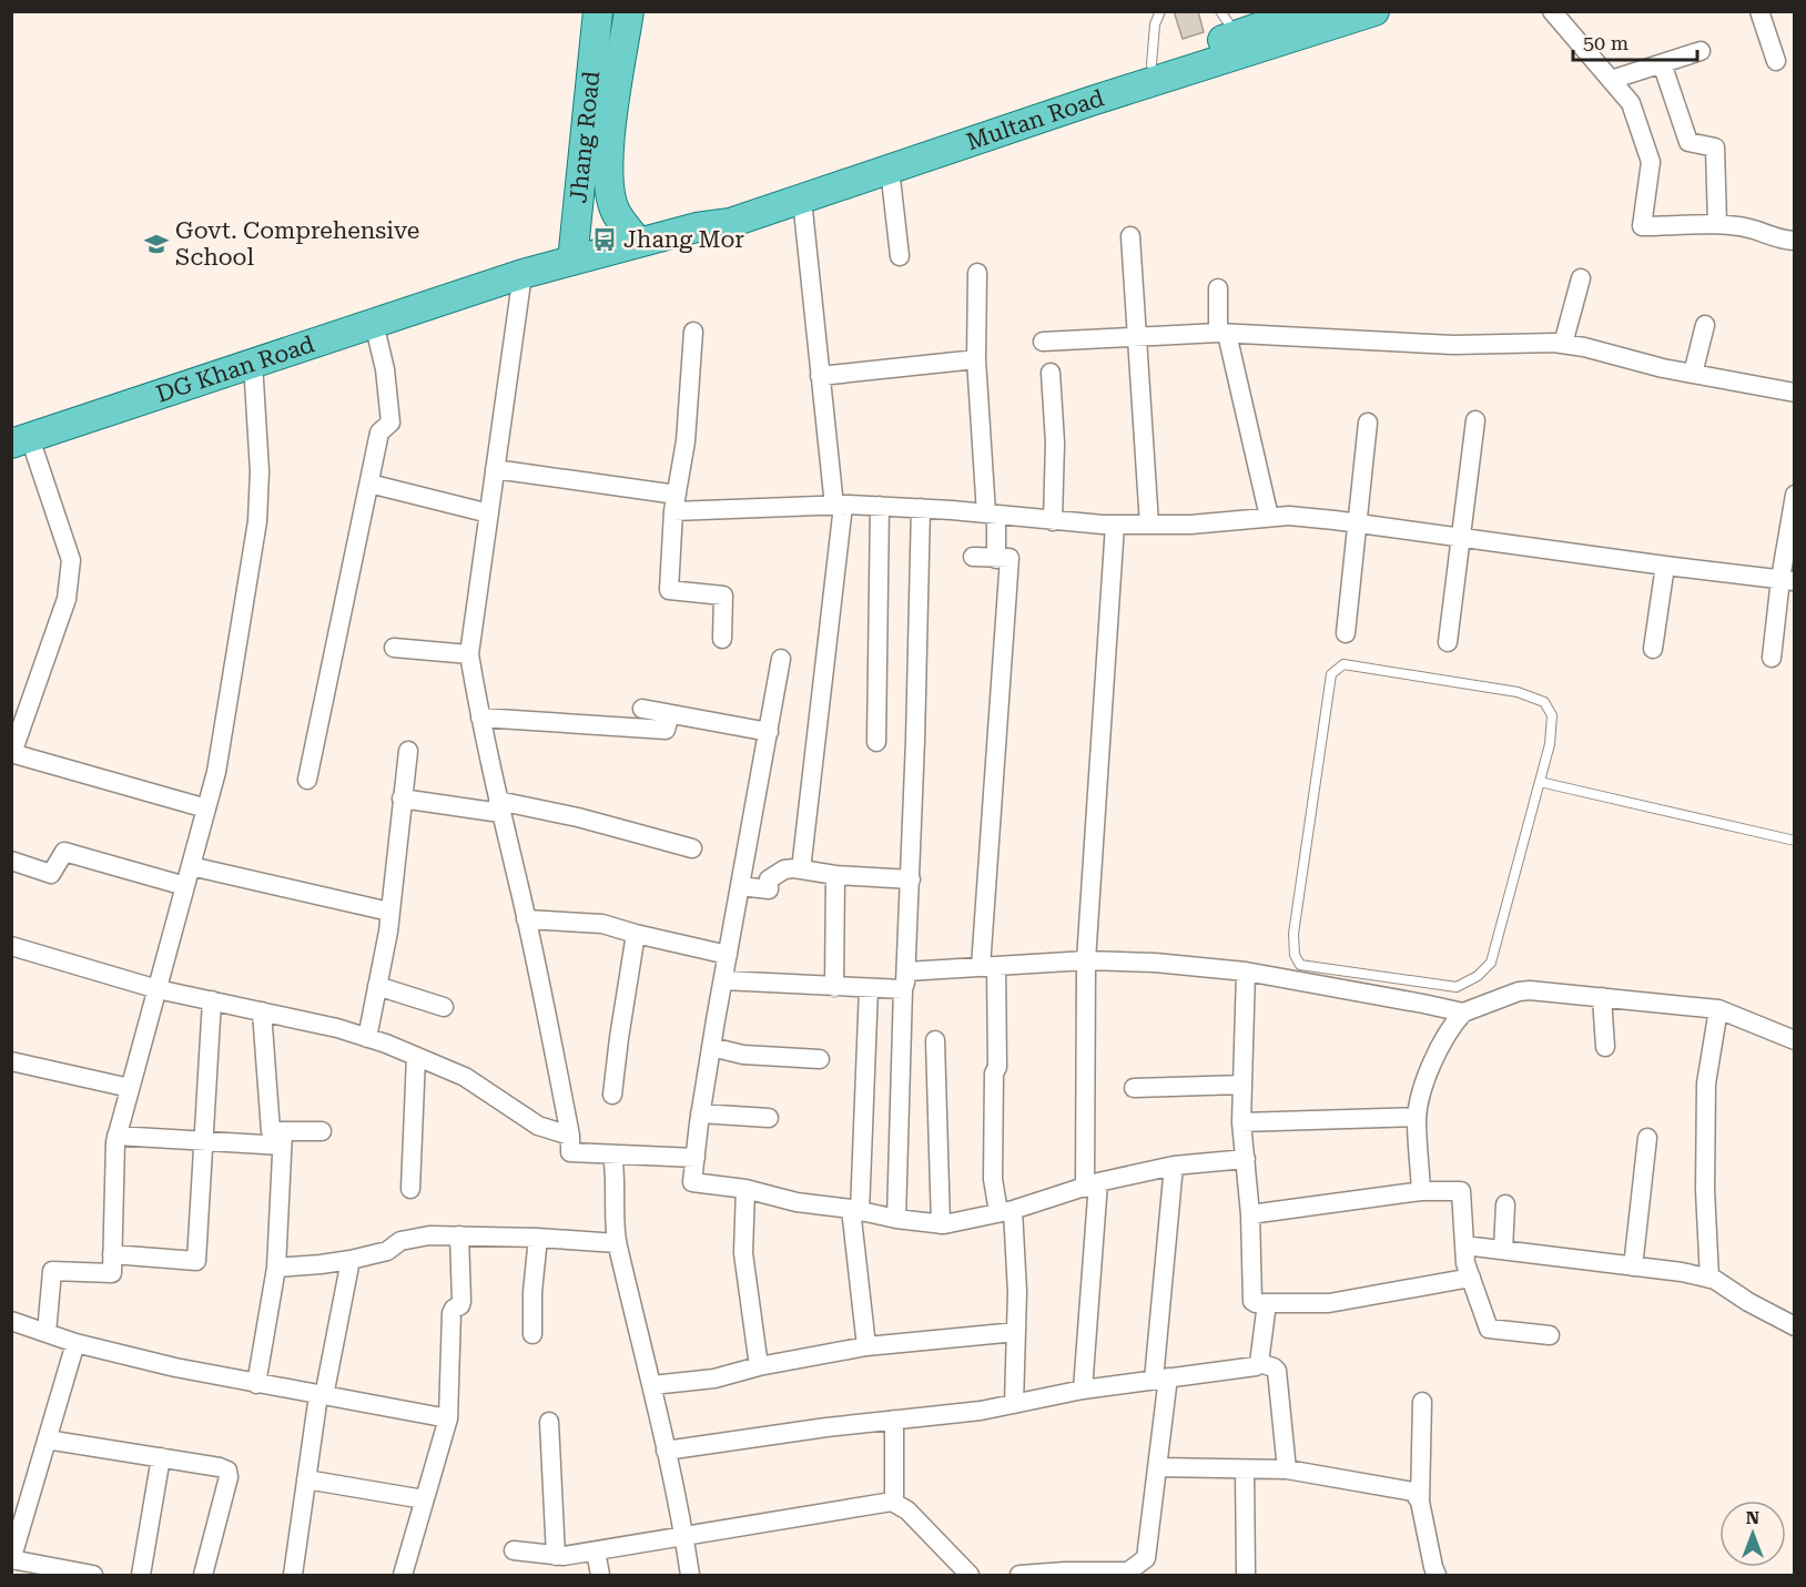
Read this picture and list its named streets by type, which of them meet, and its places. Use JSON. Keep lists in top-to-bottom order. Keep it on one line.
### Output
{"streets":{"main road":["Multan Road","Jhang Road","DG Khan Road"]},"crossings":[["Multan Road","Jhang Road"],["Multan Road","DG Khan Road"]],"places":{"bus stop":["Jhang Mor"],"school or university":["Govt. Comprehensive School"]},"scale_bar":"50 m","north":"top"}
